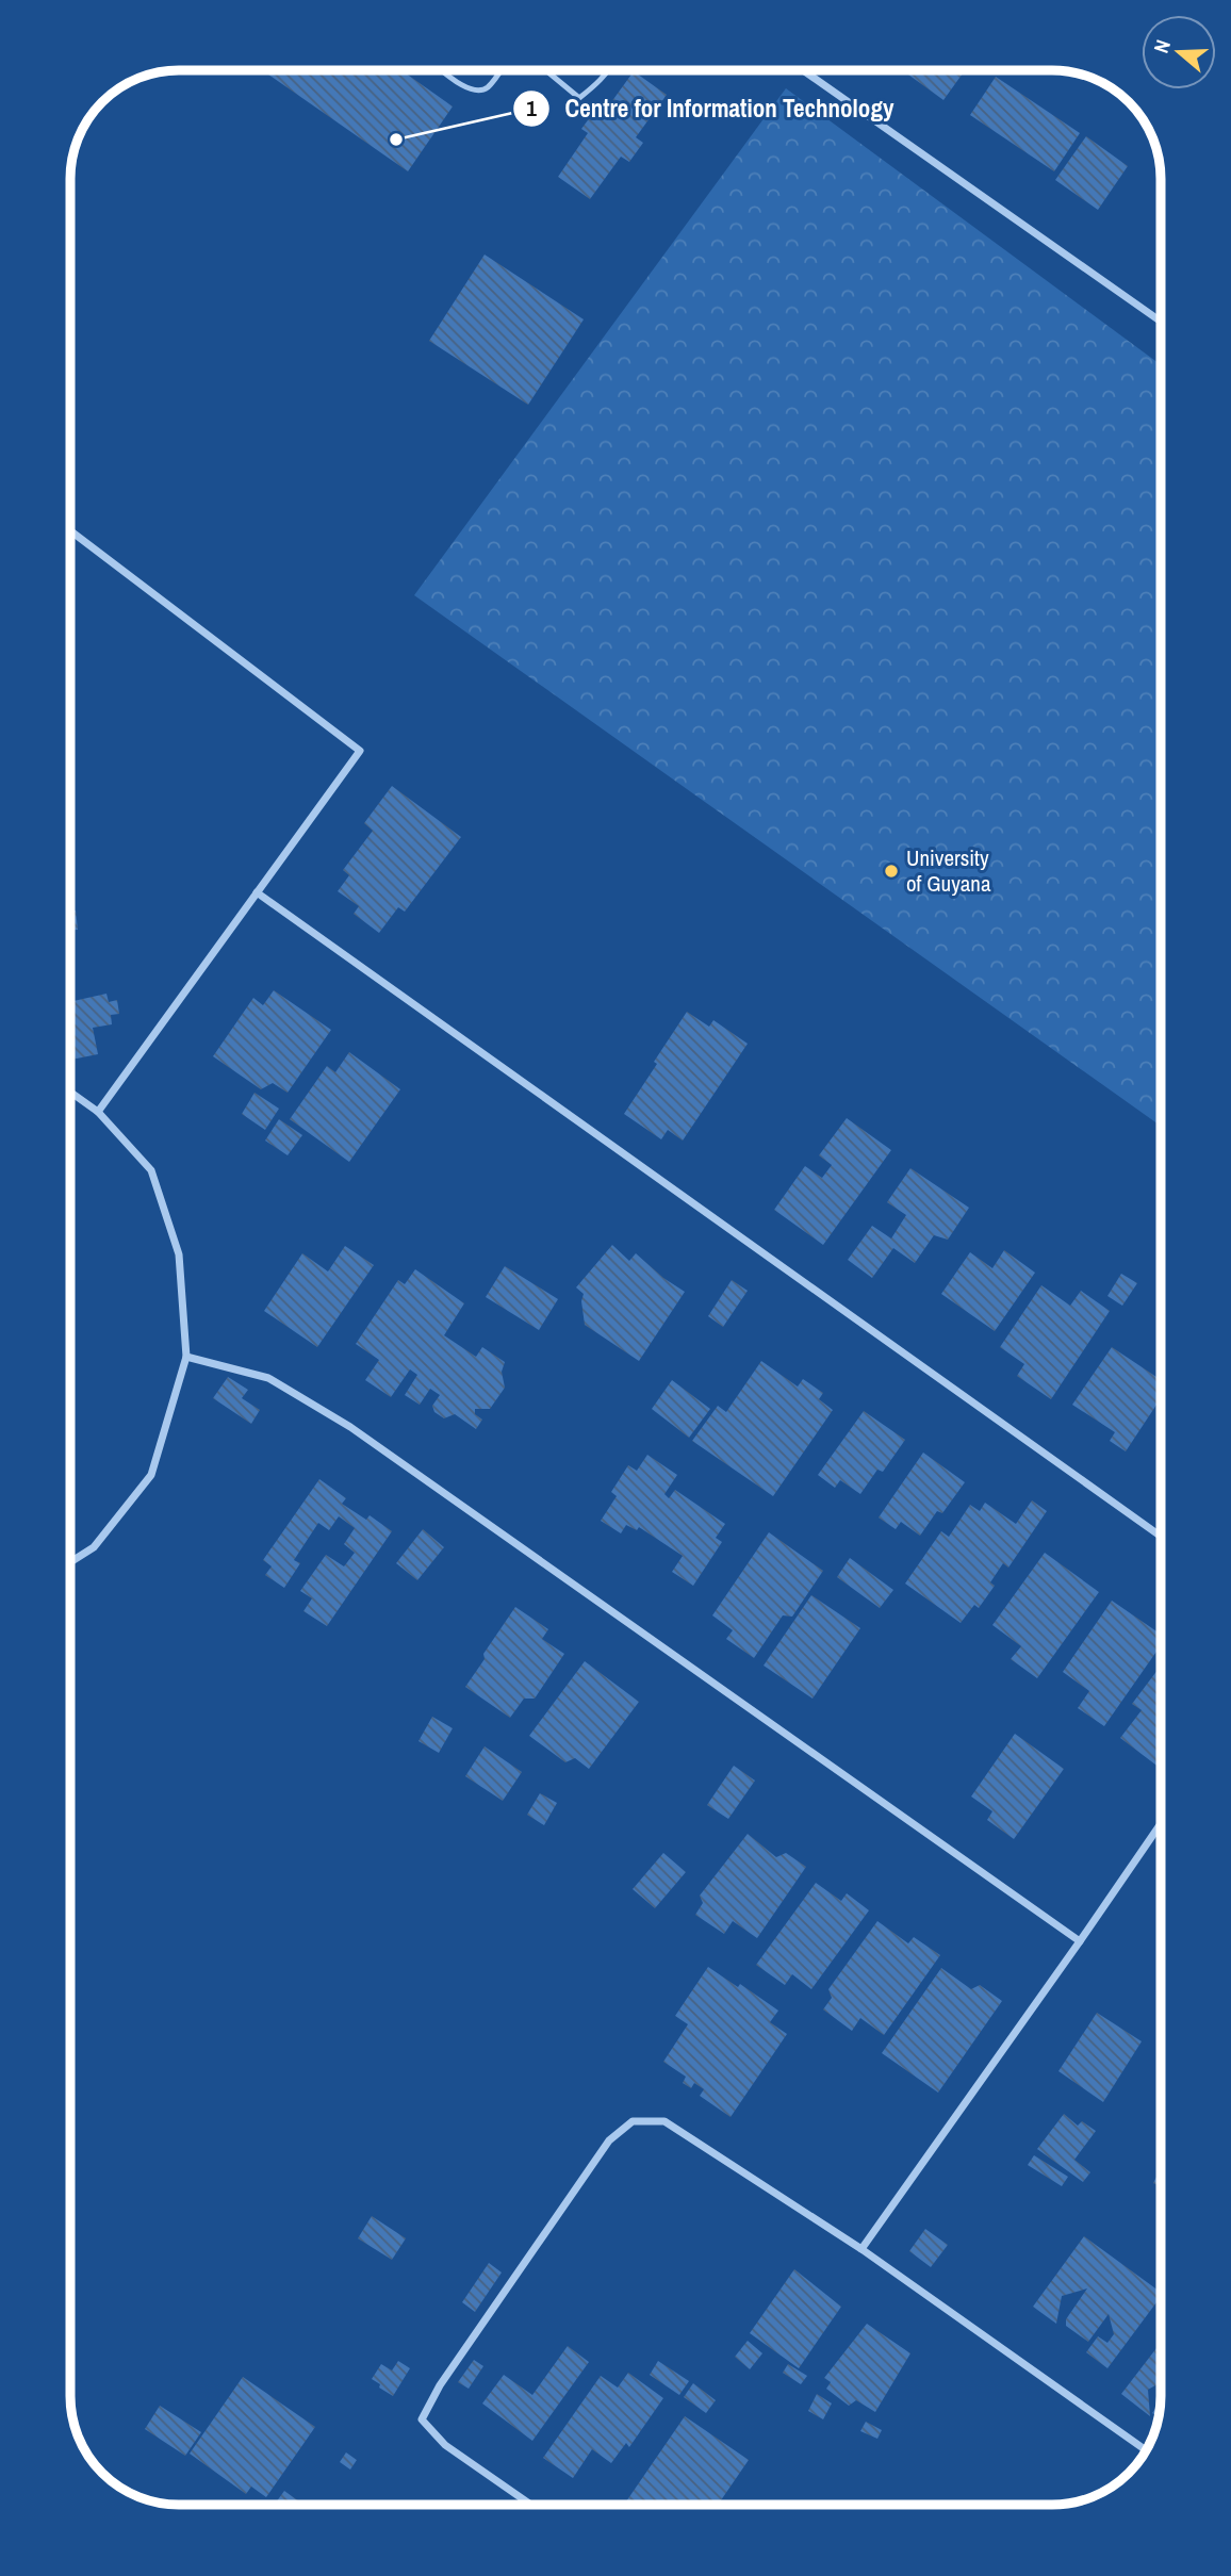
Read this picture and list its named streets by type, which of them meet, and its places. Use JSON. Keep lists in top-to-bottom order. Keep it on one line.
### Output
{"places":["Centre for Information Technology","University of Guyana"],"north":"left"}
